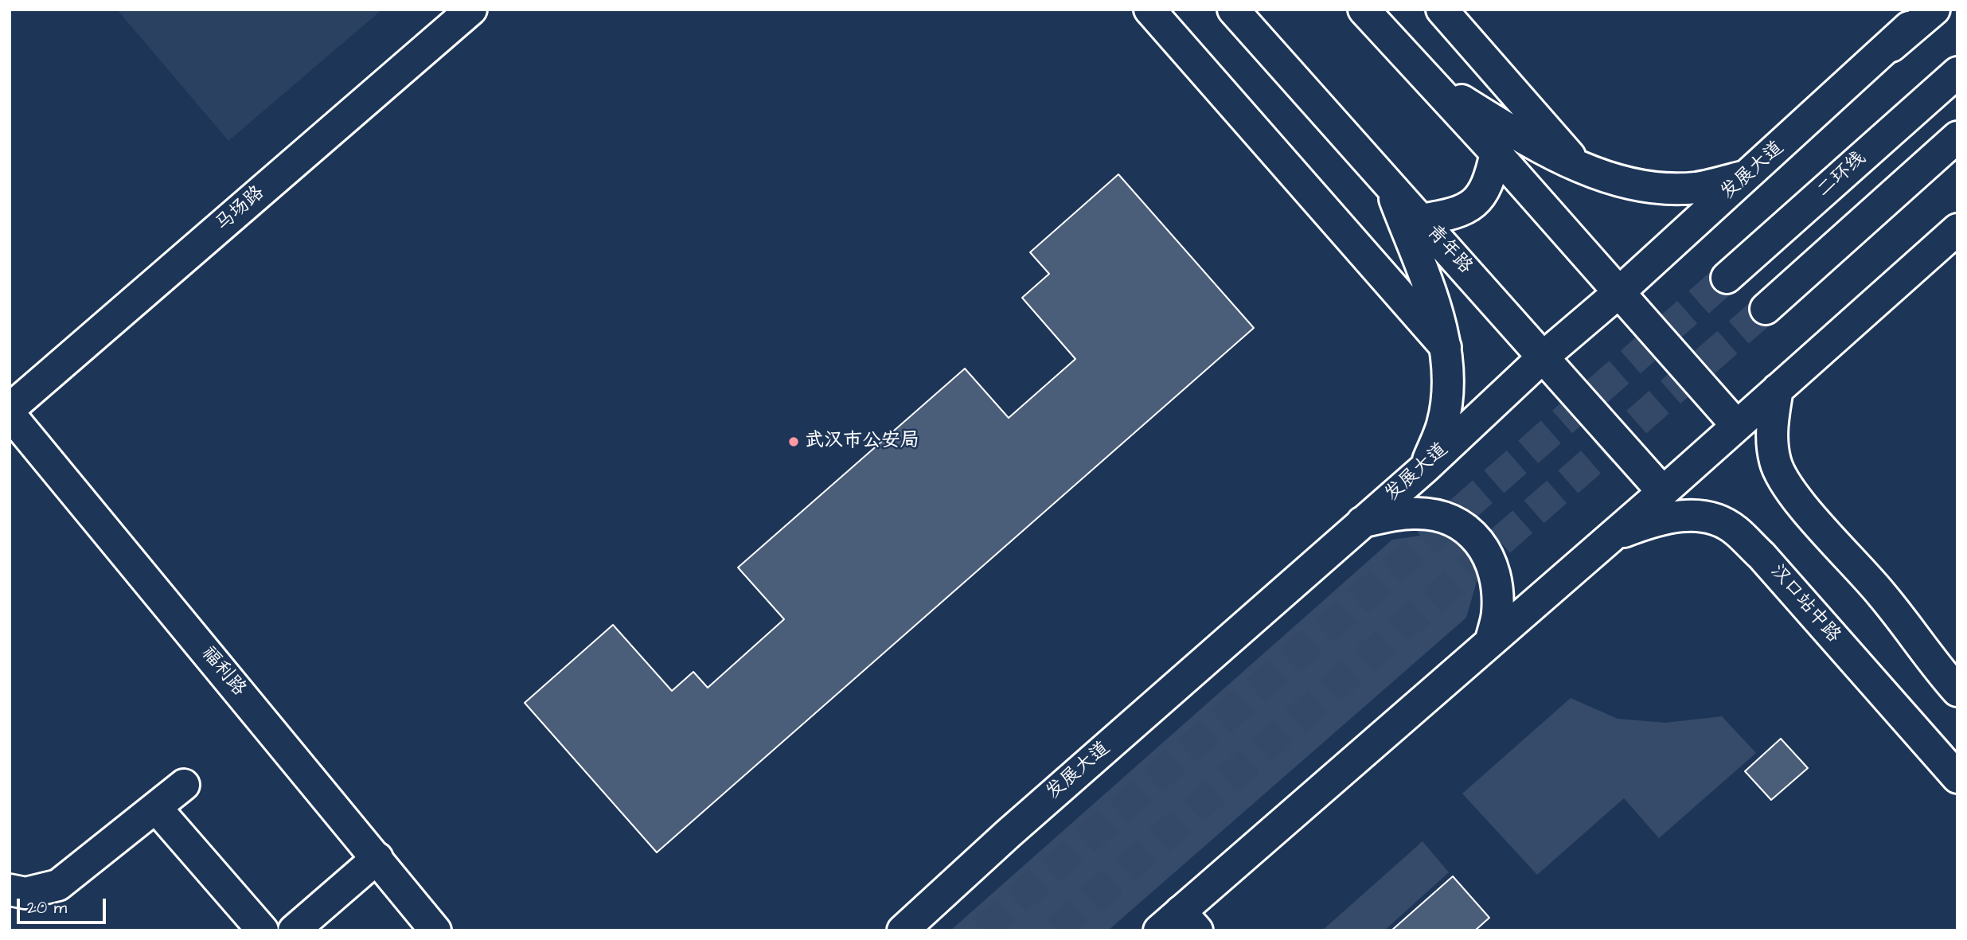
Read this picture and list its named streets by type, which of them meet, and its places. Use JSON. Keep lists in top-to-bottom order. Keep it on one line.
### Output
{"streets":{"main road":["发展大道","二环线","马场路","青年路","汉口站中路","福利路"]},"crossings":[["发展大道","青年路"]],"places":["武汉市公安局"],"scale_bar":"20 m"}
